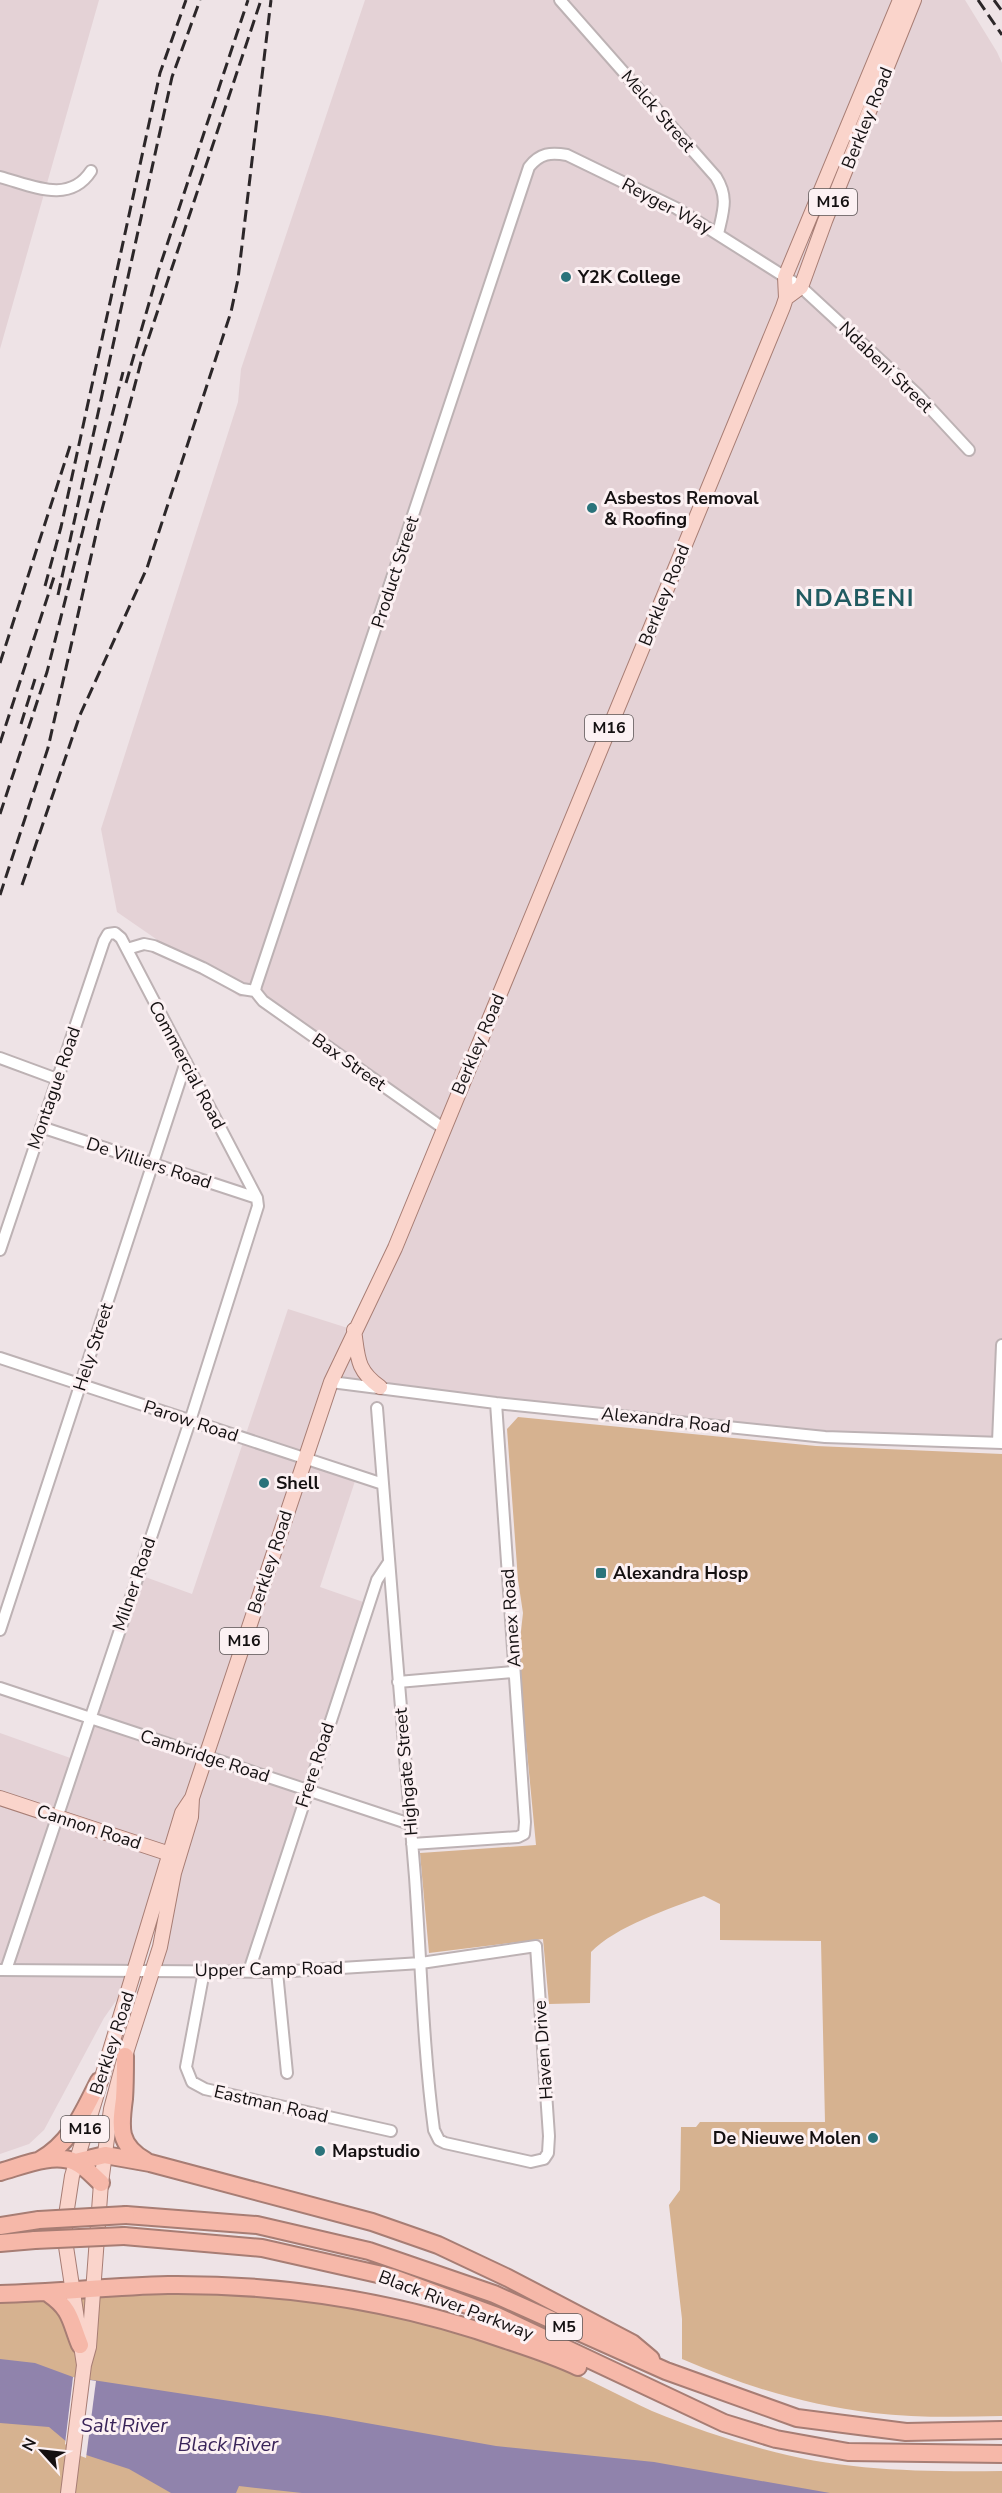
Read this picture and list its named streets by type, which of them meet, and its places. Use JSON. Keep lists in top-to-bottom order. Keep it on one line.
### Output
{"streets":{"highway":["Black River Parkway","M5"],"main road":["Berkley Road","M16","Cannon Road"],"street":["Melck Street","Reyger Way","Ndabeni Street","Product Street","Bax Street","Commercial Road","Montague Road","De Villiers Road","Hely Street","Alexandra Road","Parow Road","Milner Road","Annex Road","Cambridge Road","Frere Road","Highgate Street","Upper Camp Road","Haven Drive","Eastman Road"]},"crossings":[["Melck Street","Reyger Way"],["Berkley Road","Reyger Way"],["Berkley Road","Ndabeni Street"],["Berkley Road","Bax Street"],["Berkley Road","Alexandra Road"],["Berkley Road","Parow Road"],["Berkley Road","Cambridge Road"],["Berkley Road","Cannon Road"],["Berkley Road","Upper Camp Road"],["Reyger Way","Ndabeni Street"],["Reyger Way","Product Street"],["Product Street","Bax Street"],["Commercial Road","Montague Road"],["Commercial Road","De Villiers Road"],["Commercial Road","Hely Street"],["Commercial Road","Milner Road"],["Montague Road","De Villiers Road"],["De Villiers Road","Hely Street"],["De Villiers Road","Milner Road"],["Hely Street","Parow Road"],["Alexandra Road","Annex Road"],["Parow Road","Milner Road"],["Parow Road","Highgate Street"],["Milner Road","Cambridge Road"],["Milner Road","Cannon Road"],["Milner Road","Upper Camp Road"],["Annex Road","Highgate Street"],["Cambridge Road","Frere Road"],["Cambridge Road","Highgate Street"],["Frere Road","Highgate Street"],["Frere Road","Upper Camp Road"],["Highgate Street","Upper Camp Road"],["Highgate Street","Haven Drive"],["Upper Camp Road","Haven Drive"],["Upper Camp Road","Eastman Road"]],"districts":["NDABENI"],"water":["Salt River","Black River"],"places":{"other":["Y2K College","Asbestos Removal & Roofing","Shell","De Nieuwe Molen","Mapstudio"],"transit":["Alexandra Hosp"]},"north":"top left"}
